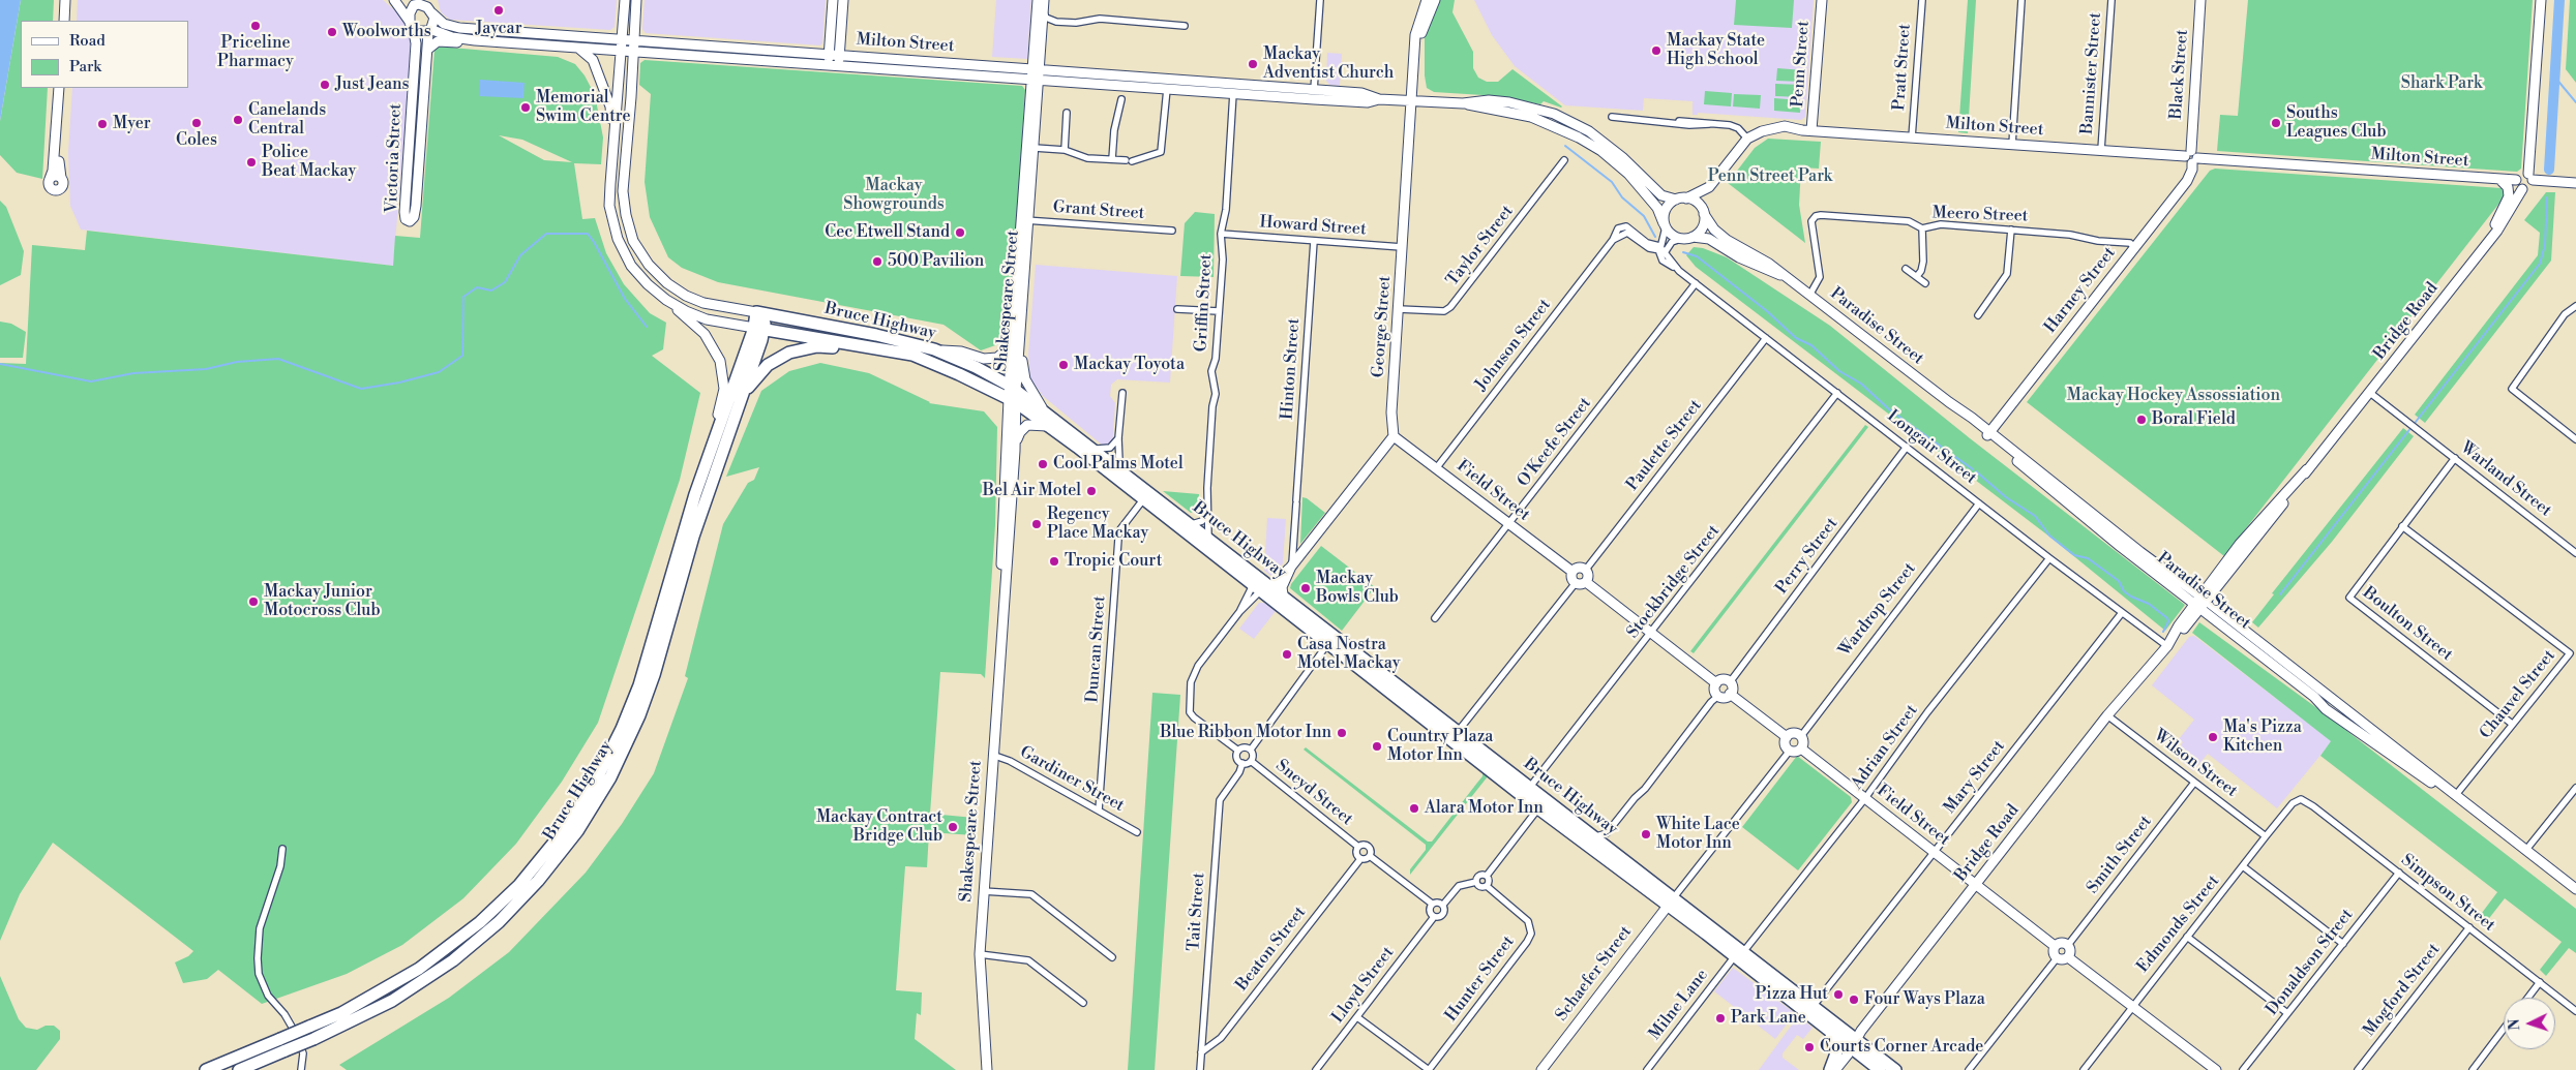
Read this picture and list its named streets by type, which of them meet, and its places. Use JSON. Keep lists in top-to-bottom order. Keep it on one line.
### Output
{"streets":{"highway":["Bruce Highway"],"street":["Milton Street","Penn Street","Pratt Street","Bannister Street","Black Street","Victoria Street","Grant Street","Meero Street","Howard Street","Taylor Street","Harney Street","Shakespeare Street","Griffin Street","Bridge Road","George Street","Paradise Street","Johnson Street","Hinton Street","O'Keefe Street","Paulette Street","Longair Street","Warland Street","Field Street","Perry Street","Stockbridge Street","Wardrop Street","Boulton Street","Duncan Street","Chauvel Street","Adrian Street","Wilson Street","Mary Street","Gardiner Street","Sneyd Street","Smith Street","Simpson Street","Tait Street","Edmonds Street","Beaton Street","Donaldson Street","Schaefer Street","Hunter Street","Lloyd Street","Mogford Street","Milne Lane"]},"crossings":[["Milton Street","Penn Street"],["Milton Street","Pratt Street"],["Milton Street","Bannister Street"],["Milton Street","Black Street"],["Milton Street","Victoria Street"],["Milton Street","Harney Street"],["Milton Street","Shakespeare Street"],["Milton Street","Griffin Street"],["Milton Street","Bridge Road"],["Milton Street","George Street"],["Milton Street","Paradise Street"],["Black Street","Harney Street"],["Grant Street","Shakespeare Street"],["Meero Street","Harney Street"],["Meero Street","Paradise Street"],["Howard Street","Griffin Street"],["Howard Street","George Street"],["Howard Street","Hinton Street"],["Taylor Street","George Street"],["Harney Street","Paradise Street"],["Shakespeare Street","Bruce Highway"],["Shakespeare Street","Gardiner Street"],["Griffin Street","Bruce Highway"],["Bruce Highway","Bridge Road"],["Bruce Highway","Stockbridge Street"],["Bruce Highway","Duncan Street"],["Bruce Highway","Adrian Street"],["Bruce Highway","Mary Street"],["Bruce Highway","Schaefer Street"],["Bruce Highway","Milne Lane"],["Bridge Road","Paradise Street"],["Bridge Road","Longair Street"],["Bridge Road","Warland Street"],["Bridge Road","Field Street"],["Bridge Road","Wilson Street"],["George Street","Field Street"],["Paradise Street","Chauvel Street"],["Johnson Street","Longair Street"],["Johnson Street","Field Street"],["O'Keefe Street","Longair Street"],["O'Keefe Street","Field Street"],["Paulette Street","Longair Street"],["Paulette Street","Field Street"],["Longair Street","Perry Street"],["Longair Street","Stockbridge Street"],["Longair Street","Wardrop Street"],["Longair Street","Adrian Street"],["Longair Street","Mary Street"],["Warland Street","Boulton Street"],["Field Street","Wardrop Street"],["Field Street","Adrian Street"],["Field Street","Mary Street"],["Field Street","Smith Street"],["Boulton Street","Chauvel Street"],["Duncan Street","Gardiner Street"],["Adrian Street","Milne Lane"],["Wilson Street","Smith Street"],["Wilson Street","Edmonds Street"],["Sneyd Street","Tait Street"],["Sneyd Street","Beaton Street"],["Simpson Street","Edmonds Street"],["Simpson Street","Donaldson Street"],["Simpson Street","Mogford Street"],["Tait Street","Beaton Street"]],"parks":["Shark Park","Penn Street Park","Mackay Showgrounds","Mackay Hockey Assossiation"],"places":["Jaycar","Priceline Pharmacy","Woolworths","Mackay State High School","Mackay Adventist Church","Just Jeans","Memorial Swim Centre","Canelands Central","Coles","Souths Leagues Club","Myer","Police Beat Mackay","Cec Etwell Stand","500 Pavilion","Mackay Toyota","Boral Field","Cool Palms Motel","Bel Air Motel","Regency Place Mackay","Tropic Court","Mackay Bowls Club","Mackay Junior Motocross Club","Casa Nostra Motel Mackay","Blue Ribbon Motor Inn","Ma's Pizza Kitchen","Country Plaza Motor Inn","Alara Motor Inn","Mackay Contract Bridge Club","White Lace Motor Inn","Pizza Hut","Four Ways Plaza","Park Lane","Courts Corner Arcade"],"legend":["Road","Park"],"north":"left"}
